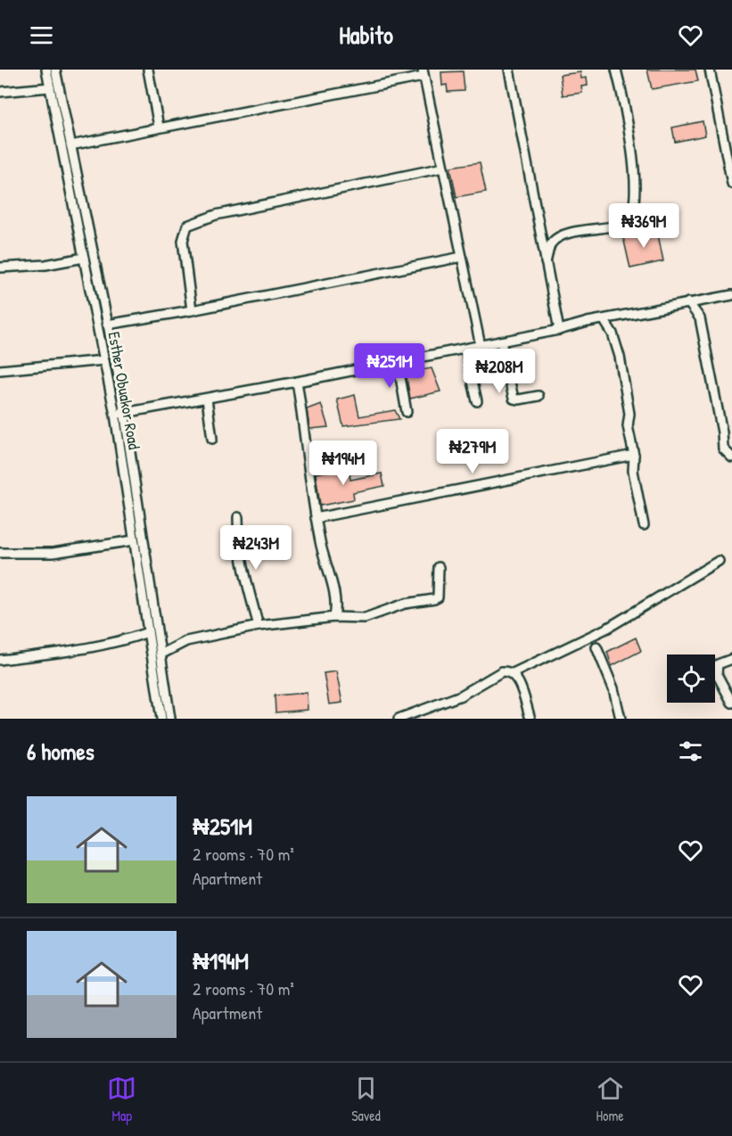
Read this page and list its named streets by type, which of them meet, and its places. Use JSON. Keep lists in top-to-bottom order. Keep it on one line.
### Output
{"streets":{"street":["Esther Obuakor Road"]},"page":{"header":"Habito","price":["₦369M","₦251M","₦208M","₦279M","₦194M","₦243M"],"heading":"6 homes","list":[{"name":"₦251M","note":"2 rooms · 70 m² · Apartment"},{"name":"₦194M","note":"2 rooms · 70 m² · Apartment"}],"tabs":["Map","Saved","Home"]}}
